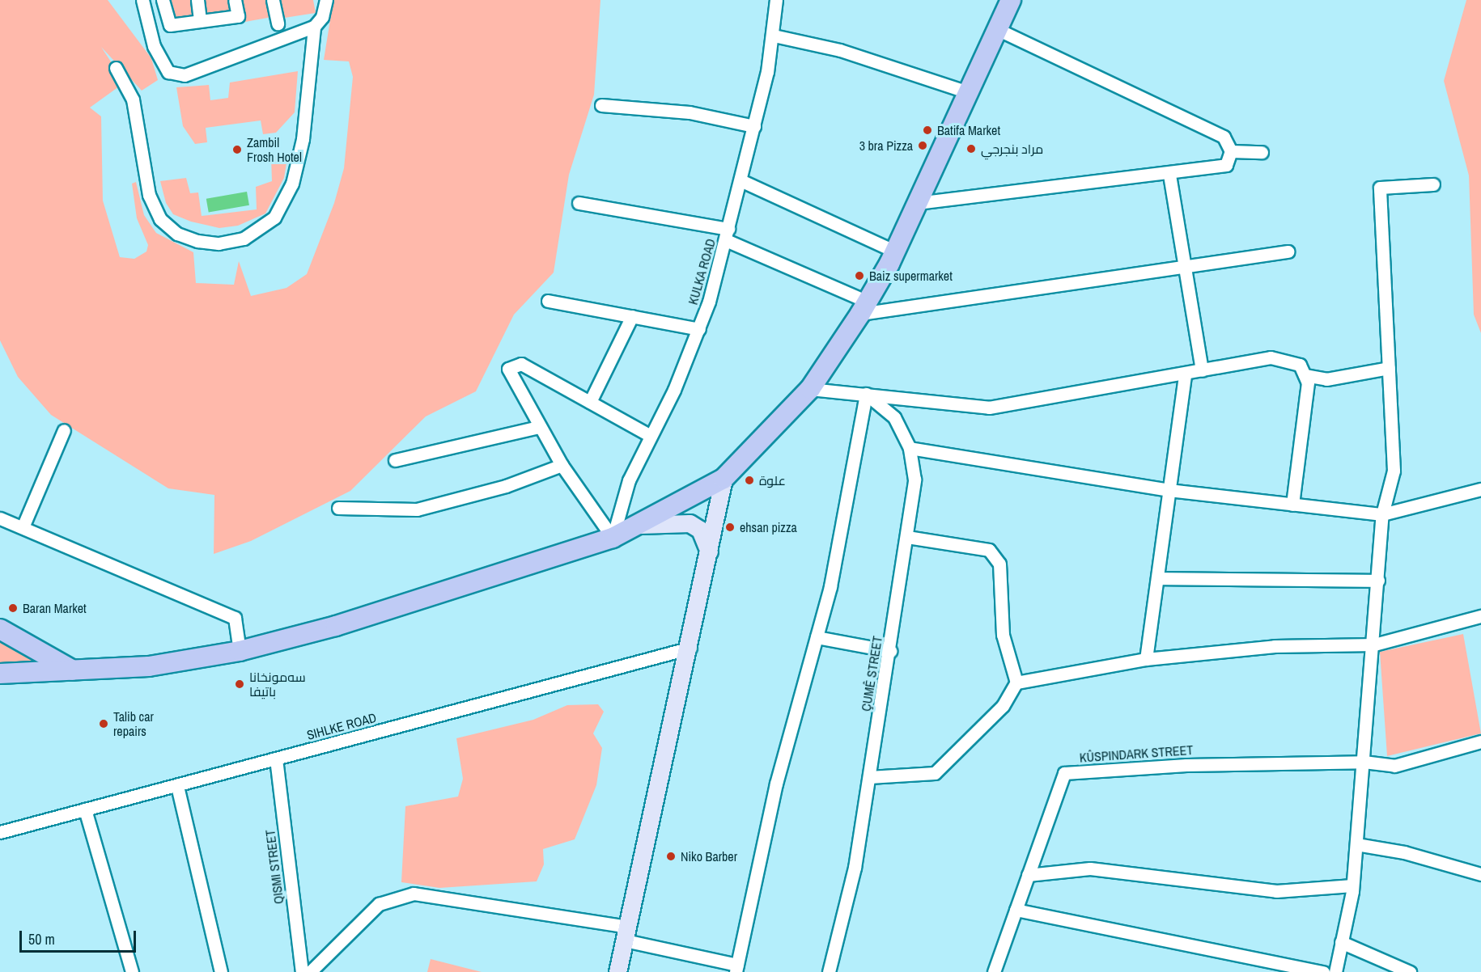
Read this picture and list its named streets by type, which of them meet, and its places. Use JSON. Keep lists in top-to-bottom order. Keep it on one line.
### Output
{"streets":{"street":["KULKA ROAD","ÇUMÊ STREET","SIHLKE ROAD","KÛSPINDARK STREET","QISMI STREET"]},"crossings":[["SIHLKE ROAD","QISMI STREET"]],"places":["Batifa Market","3 bra Pizza","مراد بنجرجي","Zambil Frosh Hotel","Baiz supermarket","علوة","ehsan pizza","Baran Market","سه‌مونخانا باتيفا","Talib car repairs","Niko Barber"],"scale_bar":"50 m"}
